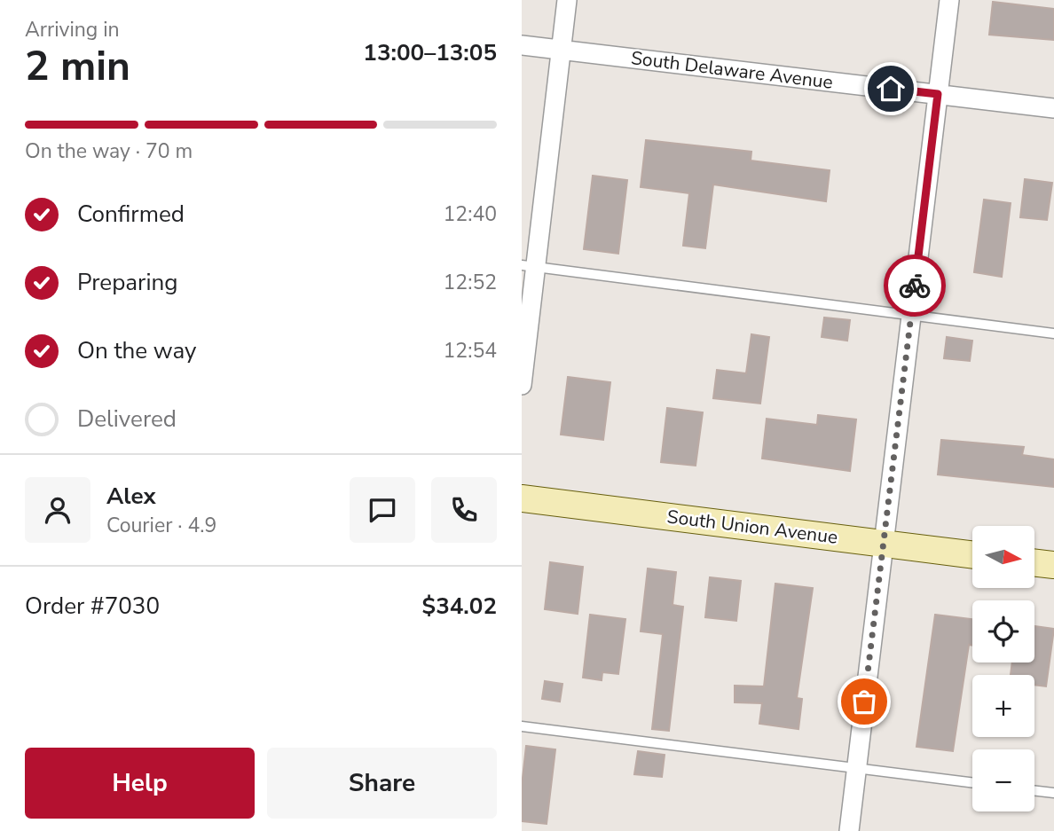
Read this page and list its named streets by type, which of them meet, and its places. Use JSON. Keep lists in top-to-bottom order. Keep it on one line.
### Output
{"streets":{"main road":["South Union Avenue"],"street":["South Delaware Avenue"]},"north":"right","page":{"heading":["2 min","Arriving in","13:00–13:05"],"panel":["Alex","Courier · 4.9","Order #7030","$34.02"],"bar":"On the way · 70 m","list":[["Confirmed","12:40"],["Preparing","12:52"],["On the way","12:54"],"Delivered"],"map_buttons":["+","−"],"buttons":["Help","Share"]}}
